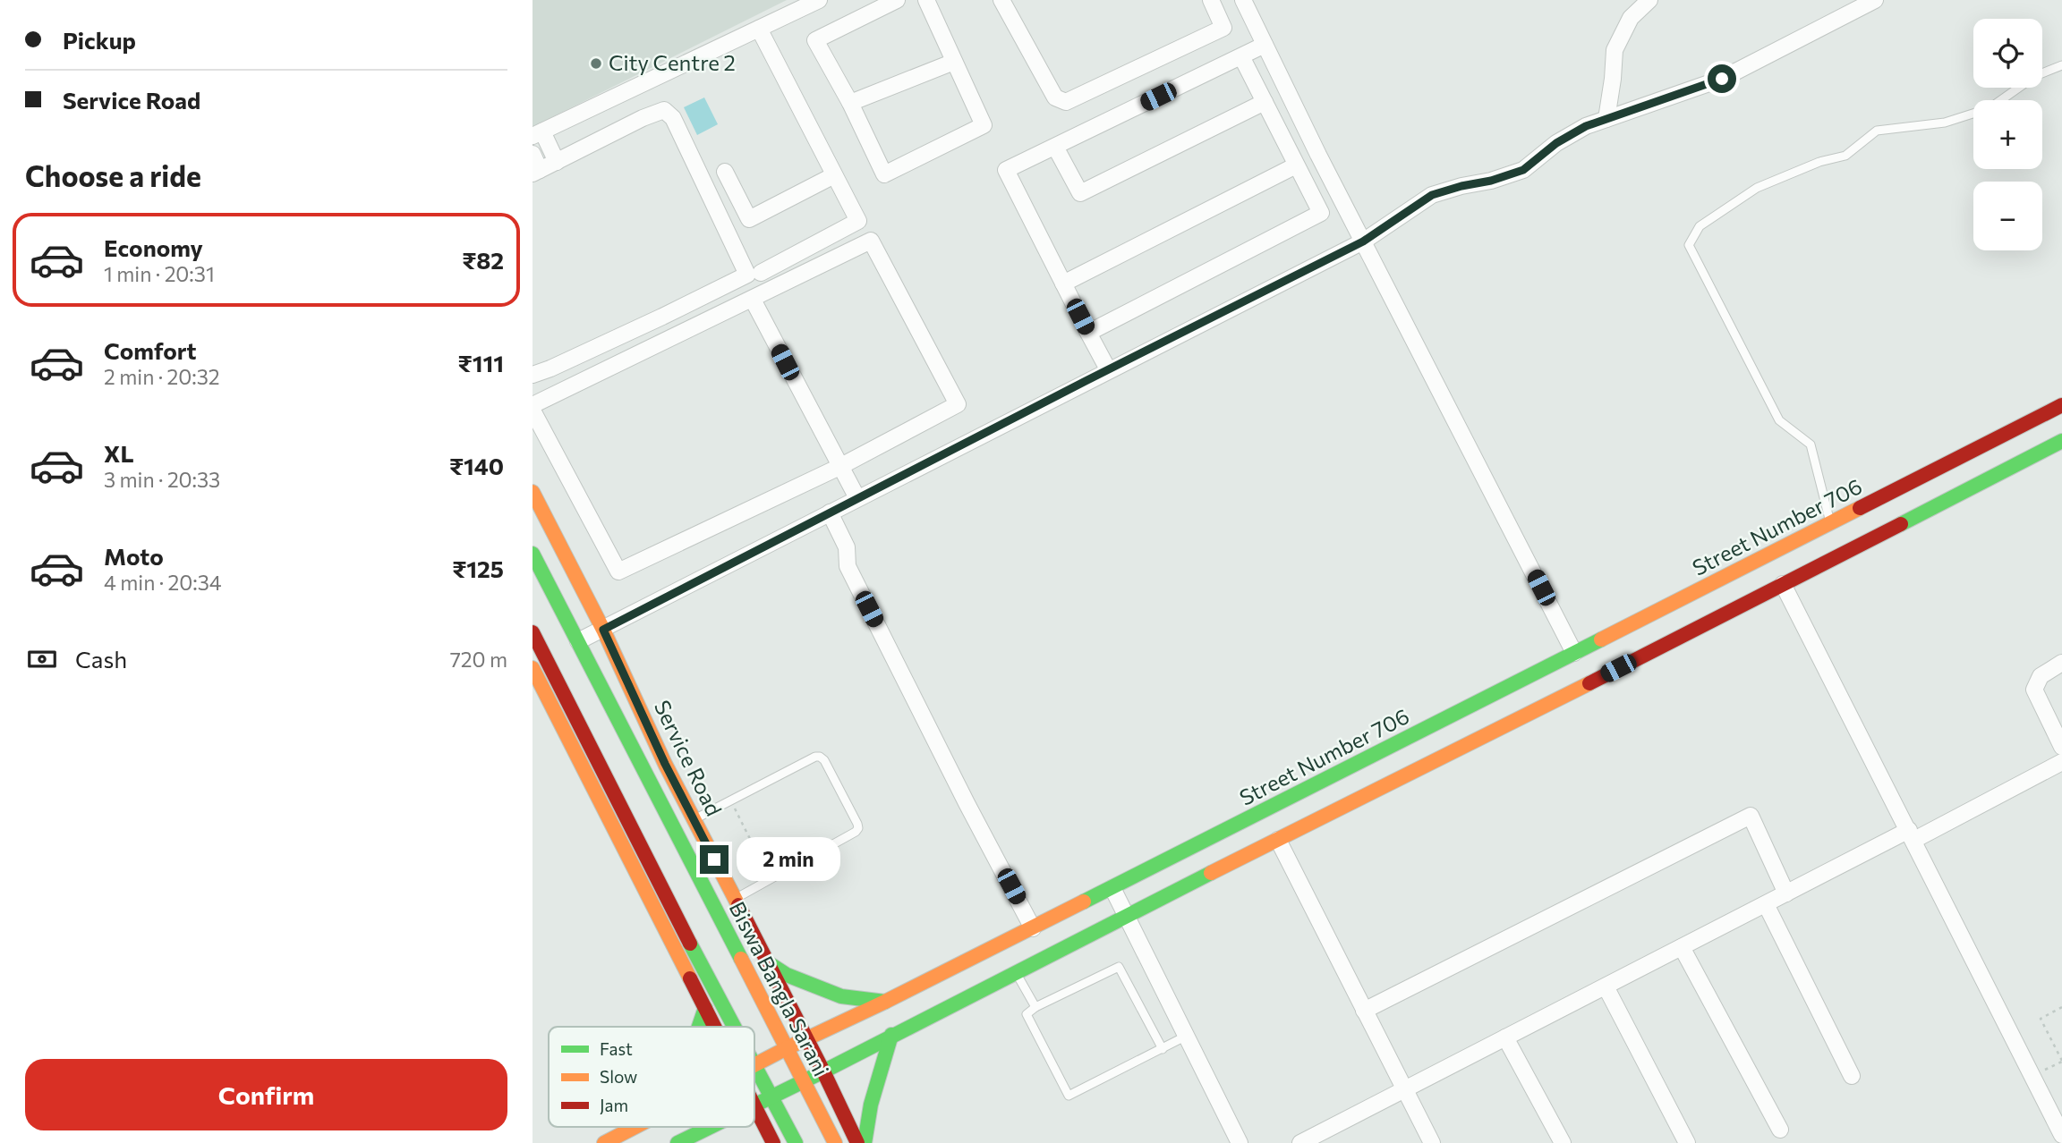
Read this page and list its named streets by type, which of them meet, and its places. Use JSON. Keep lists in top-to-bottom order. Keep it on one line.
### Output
{"streets":{"street":["Street Number 706","Service Road","Biswa Bangla Sarani"]},"crossings":[["Street Number 706","Service Road"],["Street Number 706","Biswa Bangla Sarani"]],"places":["City Centre 2"],"legend":["Fast","Slow","Jam"],"page":{"banner":["Pickup","Service Road"],"map_buttons":["+","−"],"heading":"Choose a ride","list":[{"name":"Economy","note":"1 min · 20:31","value":"₹82"},{"name":"Comfort","note":"2 min · 20:32","value":"₹111"},{"name":"XL","note":"3 min · 20:33","value":"₹140"},{"name":"Moto","note":"4 min · 20:34","value":"₹125"}],"pay":["Cash","720 m"],"bubble":"2 min","buttons":"Confirm"}}
